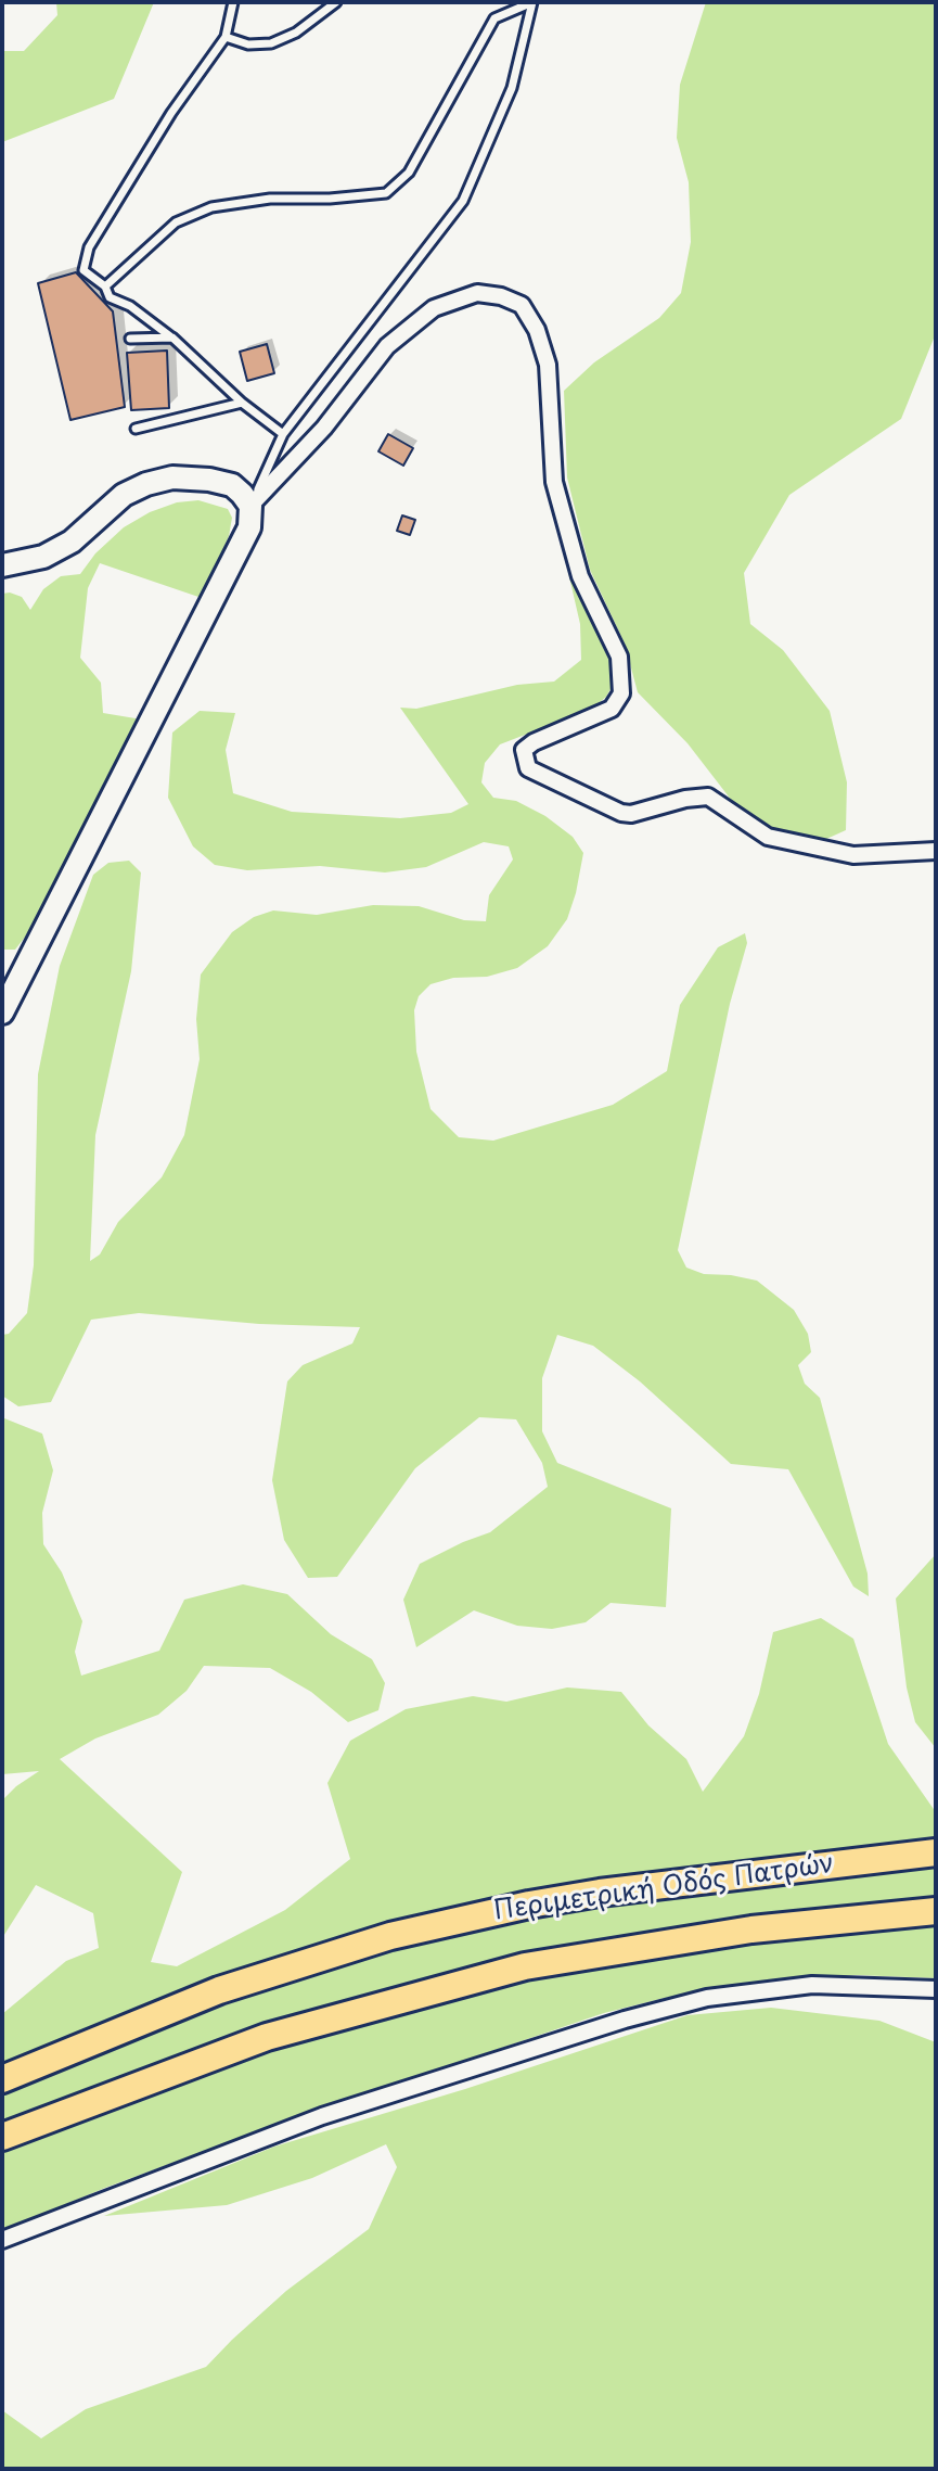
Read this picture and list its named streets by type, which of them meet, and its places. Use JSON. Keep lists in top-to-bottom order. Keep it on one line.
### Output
{"streets":{"highway":["Περιμετρική Οδός Πατρών"]}}
